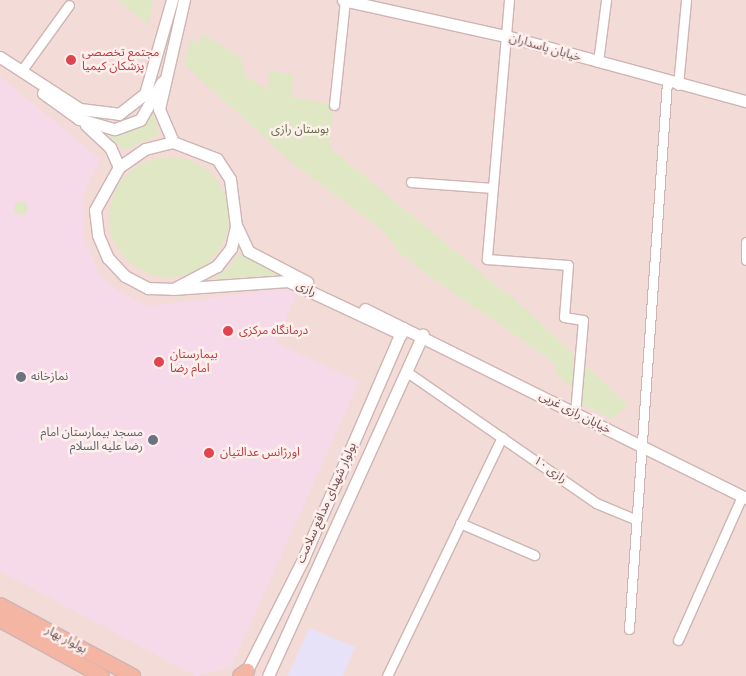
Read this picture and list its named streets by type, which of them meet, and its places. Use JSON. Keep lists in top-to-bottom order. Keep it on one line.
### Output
{"streets":{"main road":["خیابان پاسداران","رازی","خیابان رازی غربی","بولوار شهدای مدافع سلامت","بولوار بهار"],"street":["رازی ۱۰"]},"crossings":[["رازی","خیابان رازی غربی"],["رازی","بولوار شهدای مدافع سلامت"],["خیابان رازی غربی","بولوار شهدای مدافع سلامت"],["رازی ۱۰","بولوار شهدای مدافع سلامت"]],"parks":["بوستان رازی"],"places":["مجتمع تخصصی پزشکان کیمیا","درمانگاه مرکزی","بیمارستان امام رضا","نمازخانه","مسجد بیمارستان امام رضا علیه السلام","اورژانس عدالتیان"]}
